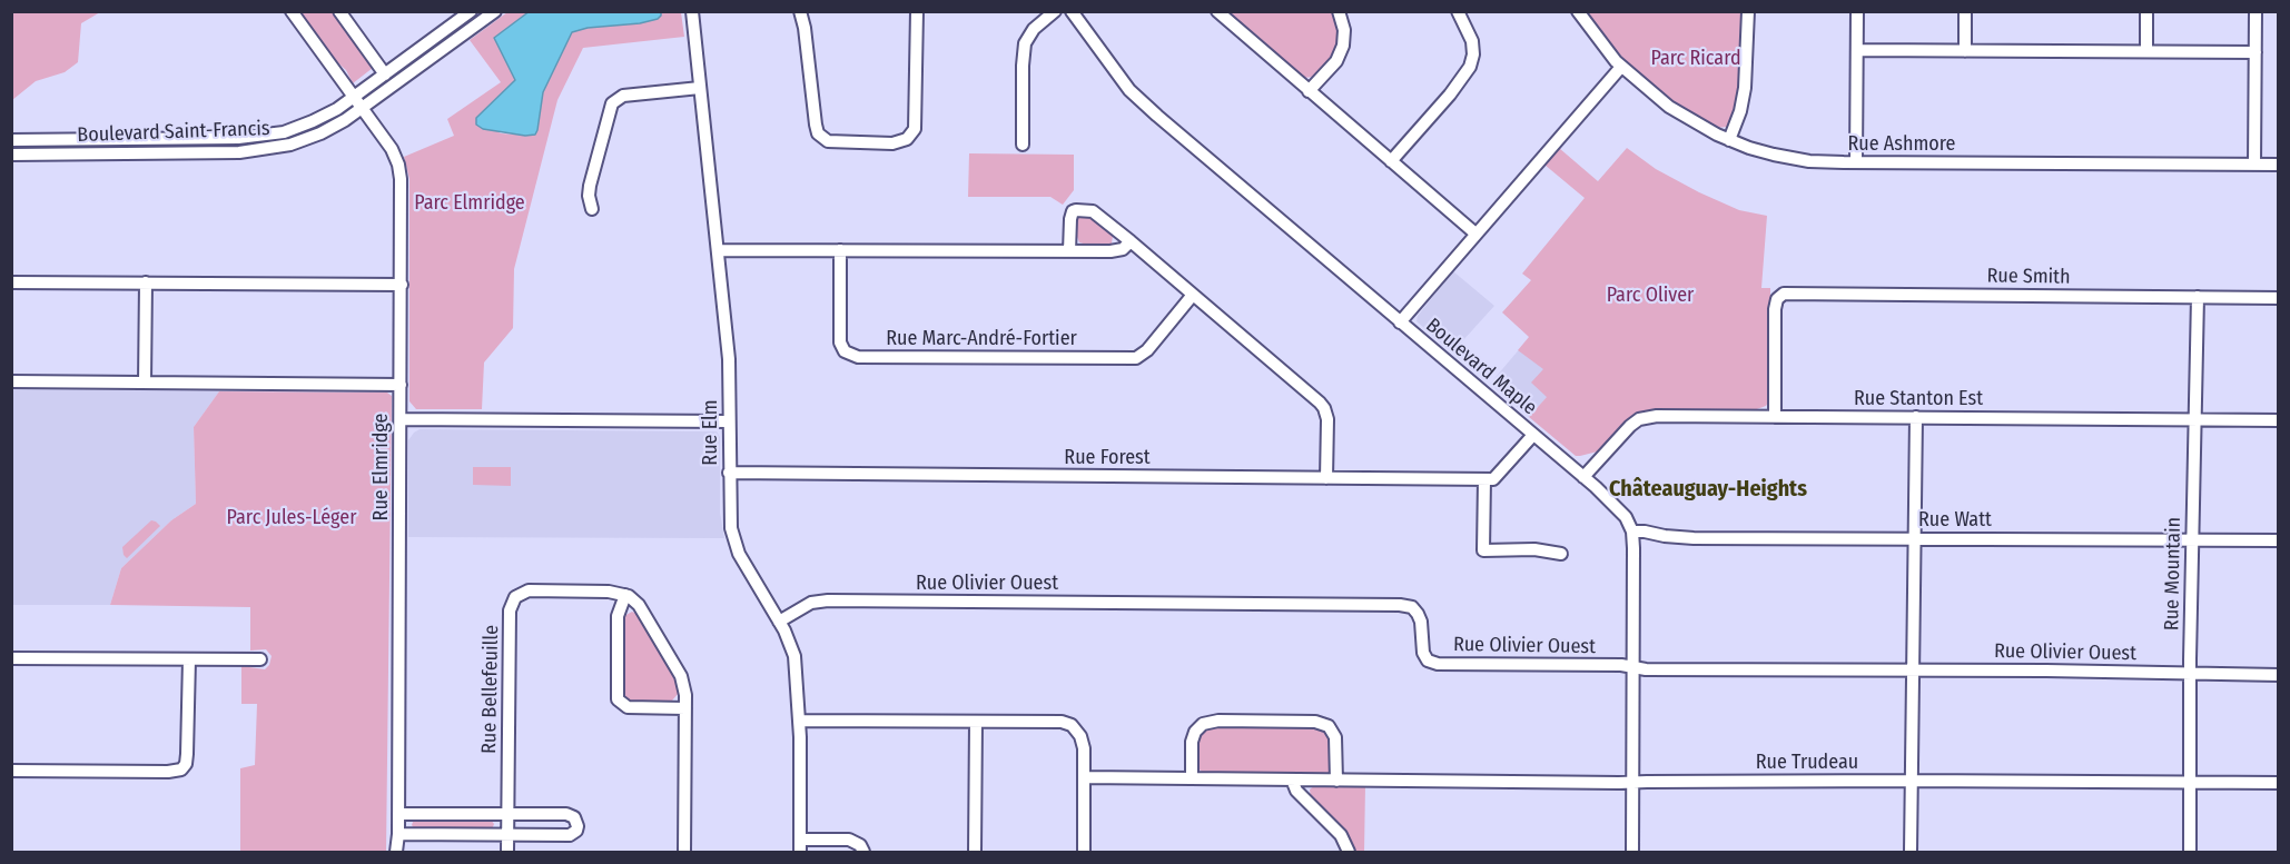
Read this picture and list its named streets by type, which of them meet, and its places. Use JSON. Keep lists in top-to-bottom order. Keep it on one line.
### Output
{"streets":{"street":["Boulevard Saint-Francis","Rue Ashmore","Rue Smith","Rue Marc-André-Fortier","Boulevard Maple","Rue Stanton Est","Rue Elm","Rue Forest","Rue Elmridge","Rue Watt","Rue Mountain","Rue Olivier Ouest","Rue Bellefeuille","Rue Trudeau"]},"crossings":[["Boulevard Saint-Francis","Rue Elmridge"],["Rue Smith","Rue Stanton Est"],["Rue Smith","Rue Mountain"],["Boulevard Maple","Rue Stanton Est"],["Boulevard Maple","Rue Watt"],["Rue Stanton Est","Rue Mountain"],["Rue Elm","Rue Forest"],["Rue Elm","Rue Olivier Ouest"],["Rue Watt","Rue Mountain"],["Rue Mountain","Rue Olivier Ouest"],["Rue Mountain","Rue Trudeau"]],"districts":["Châteauguay-Heights"],"parks":["Parc Ricard","Parc Elmridge","Parc Oliver","Parc Jules-Léger"]}
